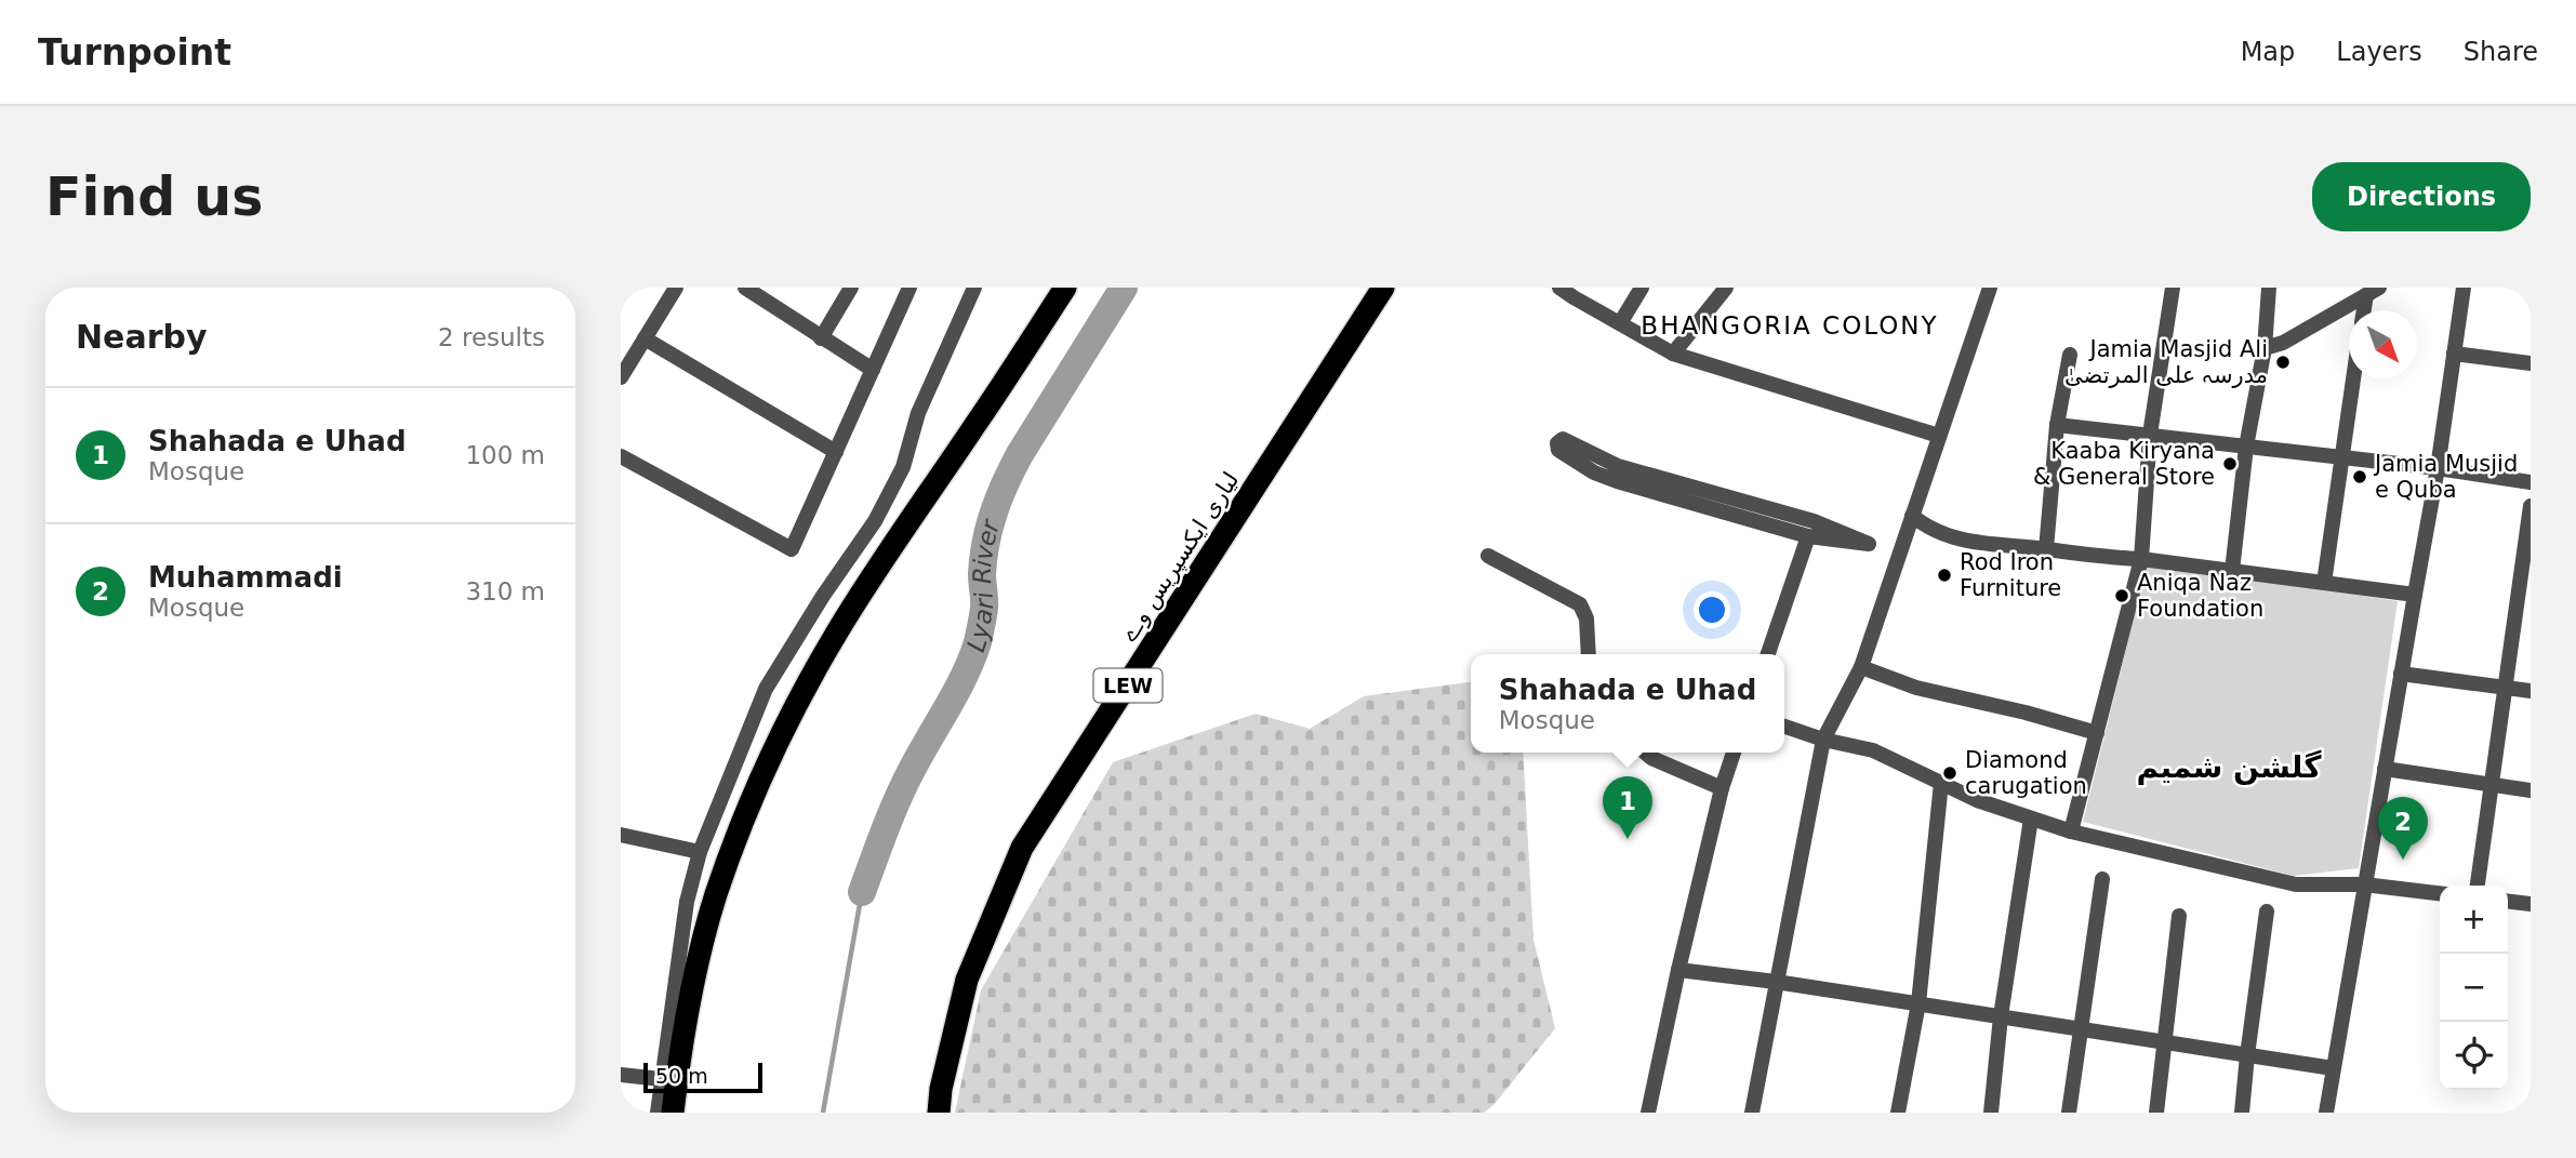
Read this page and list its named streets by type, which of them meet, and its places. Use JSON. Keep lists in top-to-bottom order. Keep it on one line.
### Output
{"streets":{"highway":["لیاری ایکسپریس وے","LEW"]},"districts":["BHANGORIA COLONY","گلشن شمیم"],"water":["Lyari River"],"places":["Jamia Masjid Ali مدرسہ علی المرتضیٰ","Kaaba Kiryana & General Store","Jamia Musjid e Quba","Rod Iron Furniture","Aniqa Naz Foundation","Diamond carugation"],"scale_bar":"50 m","north":"bottom right","page":{"header":"Turnpoint","nav":["Map","Layers","Share"],"buttons":"Directions","title":"Find us","heading":["Nearby","2 results"],"list":[{"mark":"1","name":"Shahada e Uhad","note":"Mosque","value":"100 m"},{"mark":"2","name":"Muhammadi","note":"Mosque","value":"310 m"}],"popup":["Shahada e Uhad","Mosque"],"pins":["1","2"],"map_buttons":["+","−"],"scale":"50 m"}}
